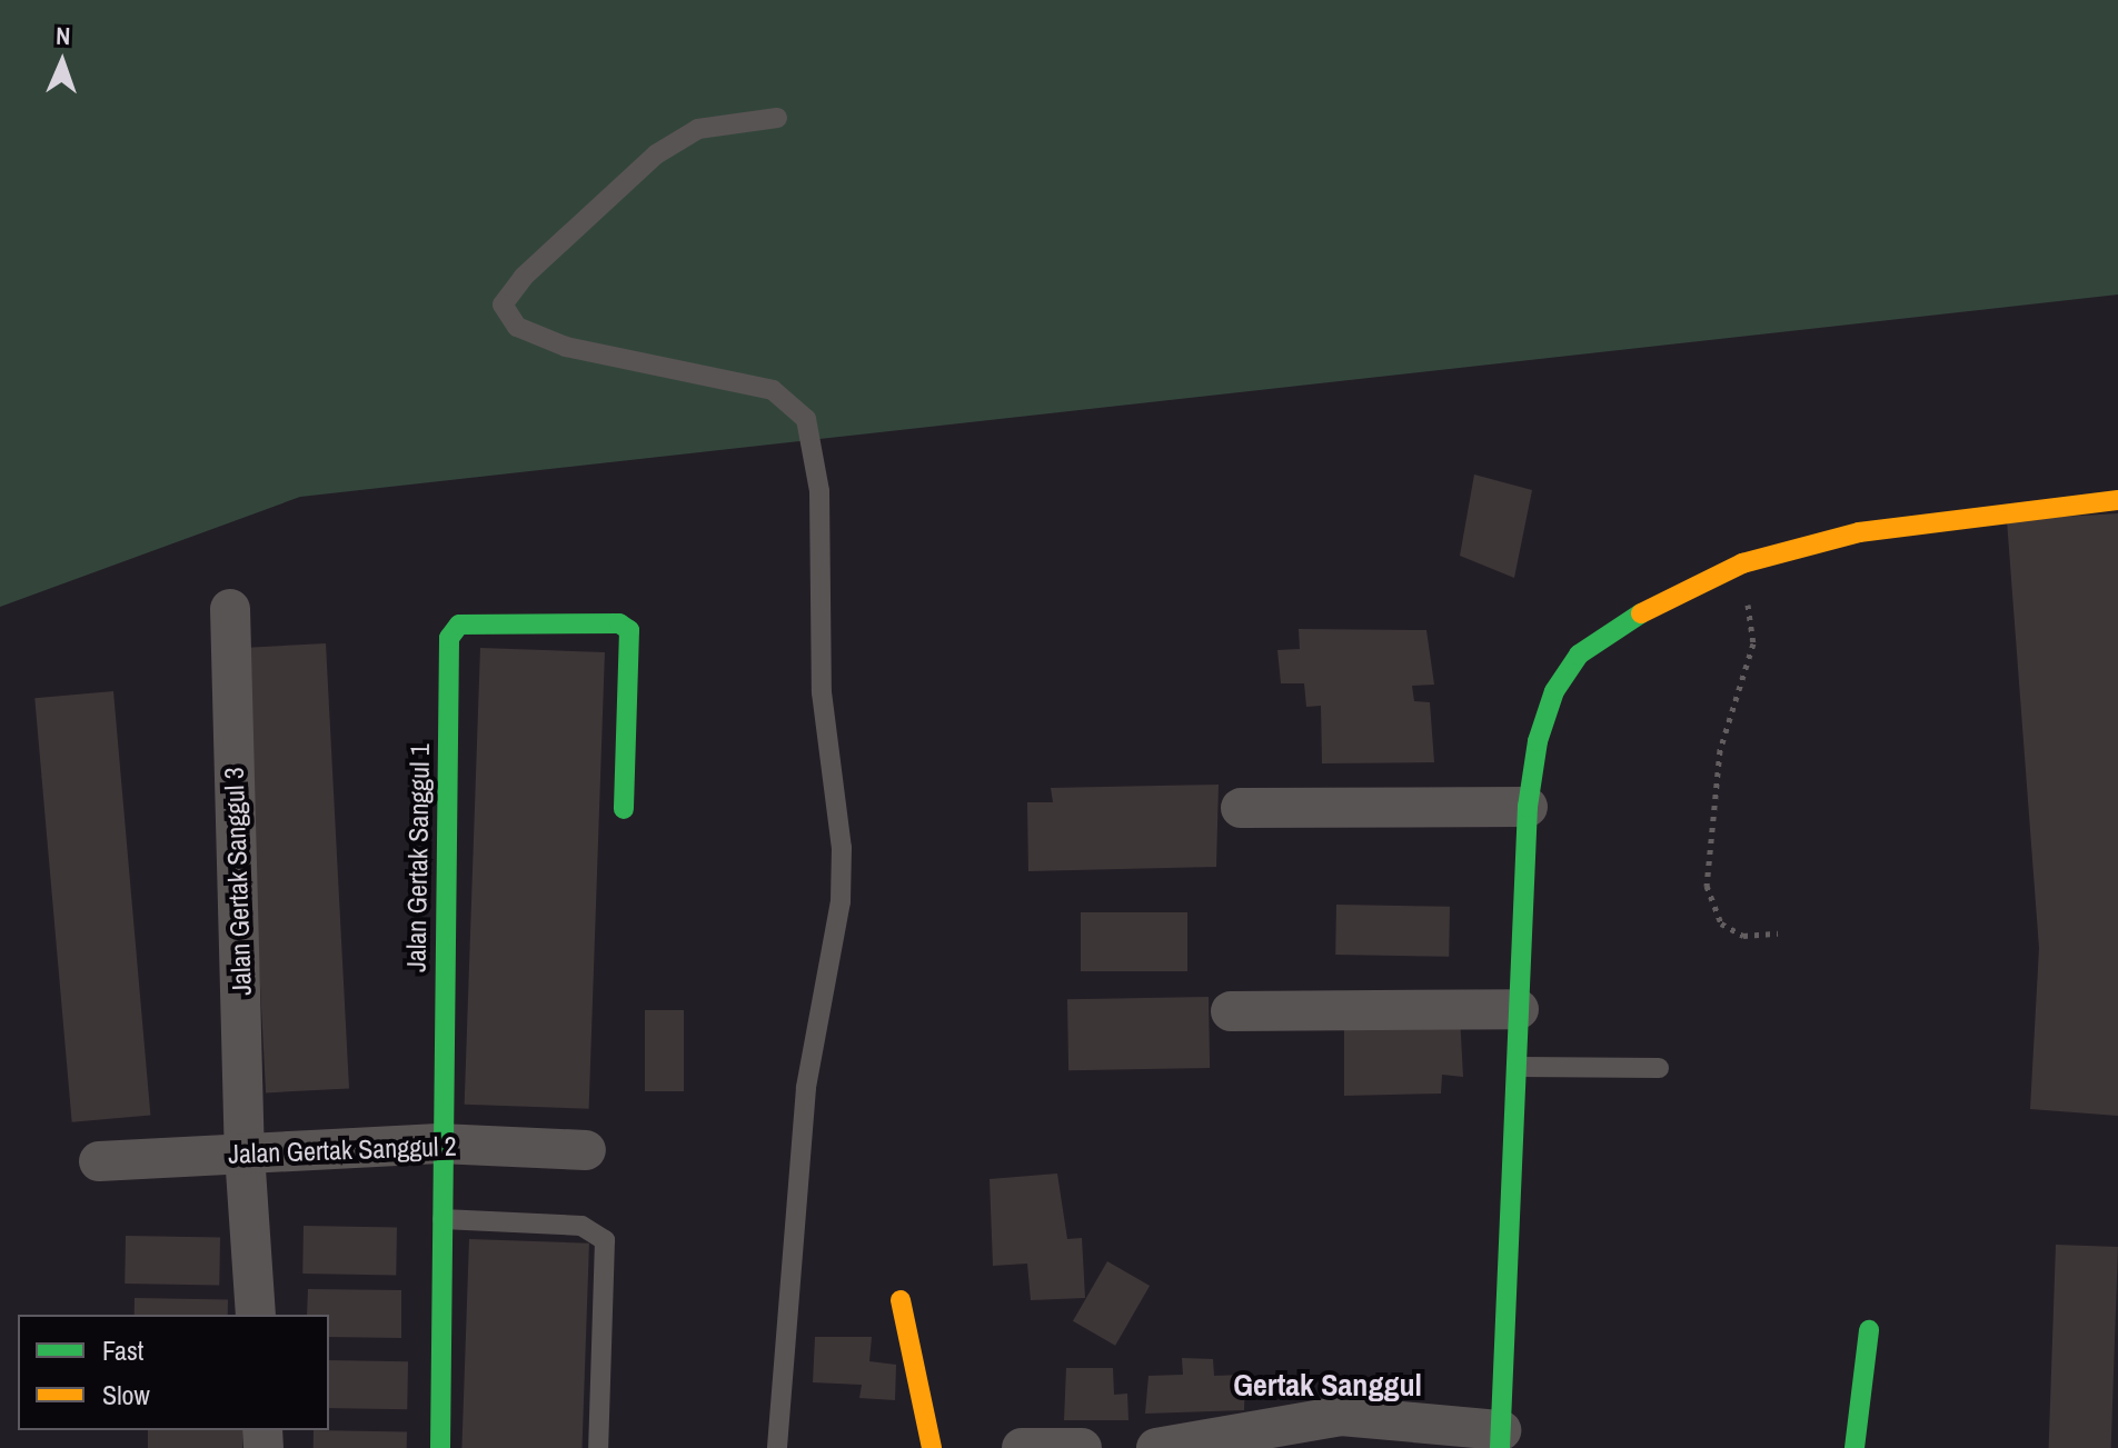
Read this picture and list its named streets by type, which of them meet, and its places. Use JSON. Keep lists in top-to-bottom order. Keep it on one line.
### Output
{"streets":{"street":["Jalan Gertak Sanggul 1","Jalan Gertak Sanggul 3","Jalan Gertak Sanggul 2"]},"crossings":[["Jalan Gertak Sanggul 1","Jalan Gertak Sanggul 2"],["Jalan Gertak Sanggul 3","Jalan Gertak Sanggul 2"]],"districts":["Gertak Sanggul"],"legend":["Fast","Slow"],"north":"top"}
